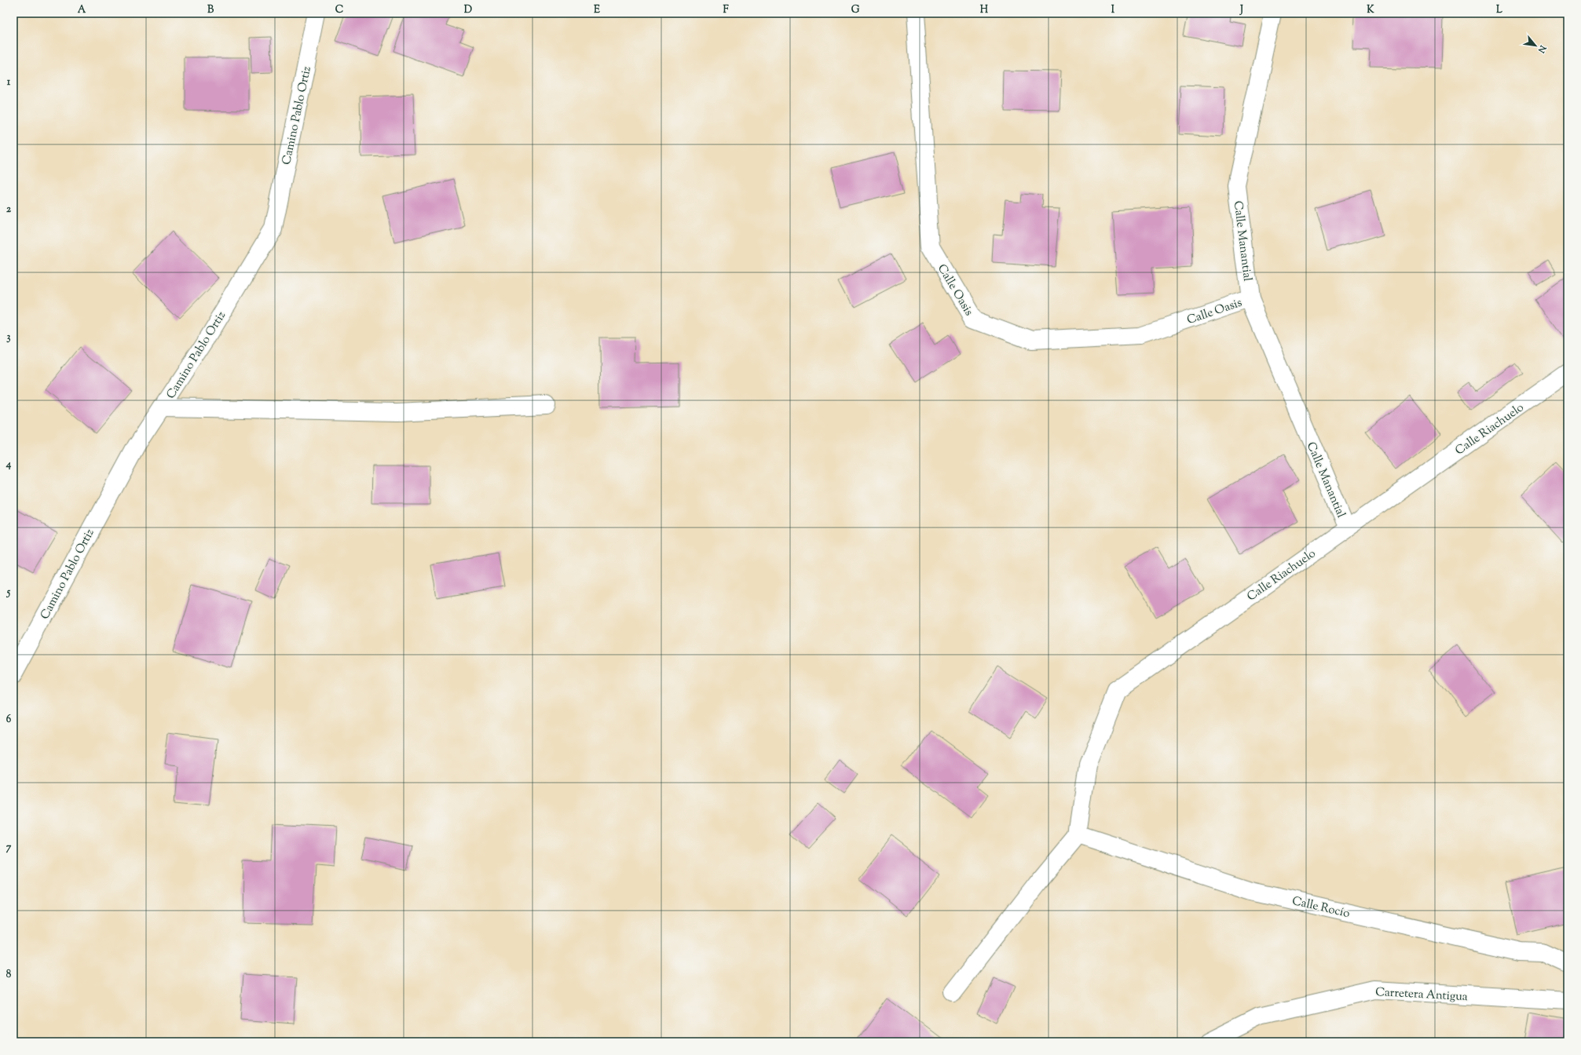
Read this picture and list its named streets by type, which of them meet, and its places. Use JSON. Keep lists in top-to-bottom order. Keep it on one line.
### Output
{"streets":{"street":["Camino Pablo Ortiz","Calle Manantial","Calle Oasis","Calle Riachuelo","Calle Rocío","Carretera Antigua"]},"crossings":[["Calle Manantial","Calle Oasis"],["Calle Manantial","Calle Riachuelo"],["Calle Riachuelo","Calle Rocío"]],"north":"bottom right","grid":{"columns":["A","B","C","D","E","F","G","H","I","J","K","L"],"rows":["1","2","3","4","5","6","7","8"]}}
